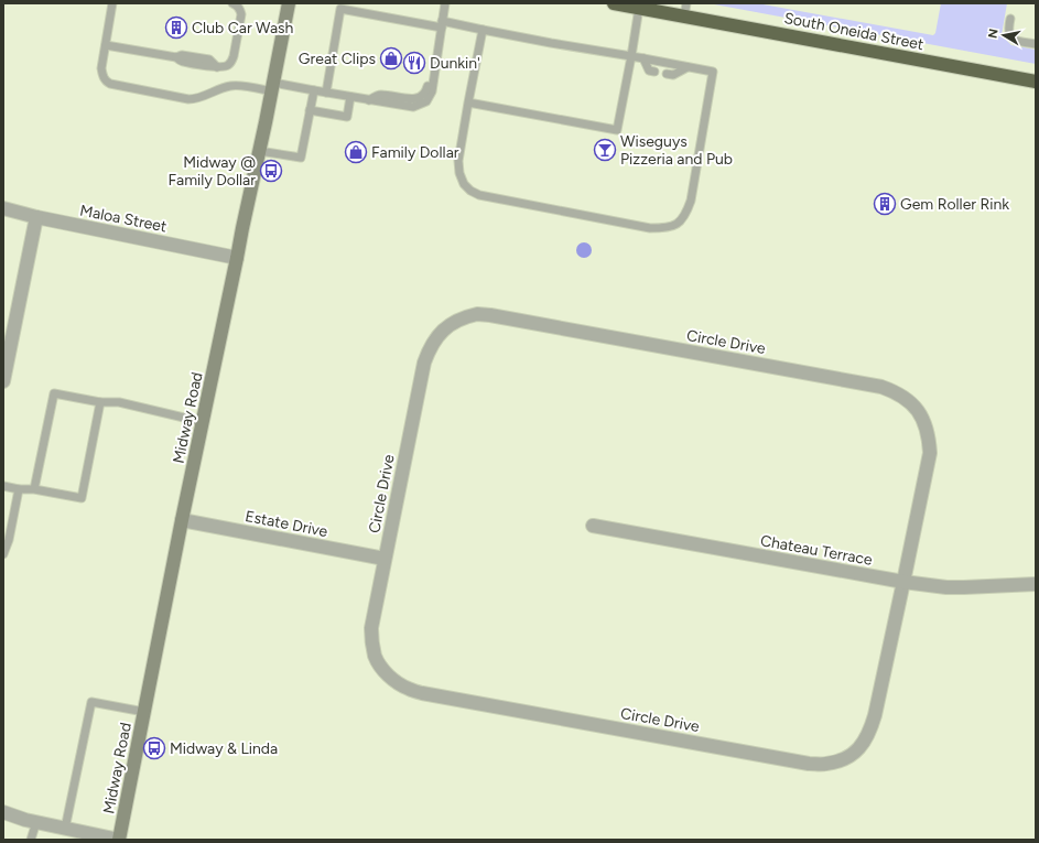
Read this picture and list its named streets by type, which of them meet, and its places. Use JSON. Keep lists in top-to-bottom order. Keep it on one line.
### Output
{"streets":{"highway":["South Oneida Street"],"main road":["Midway Road"],"street":["Maloa Street","Circle Drive","Estate Drive","Chateau Terrace"]},"crossings":[["Maloa Street","Midway Road"],["Circle Drive","Estate Drive"],["Circle Drive","Chateau Terrace"],["Midway Road","Estate Drive"]],"places":{"building":["Club Car Wash","Gem Roller Rink"],"shop":["Great Clips","Family Dollar"],"restaurant":["Dunkin'"],"bar":["Wiseguys Pizzeria and Pub"],"bus stop":["Midway @ Family Dollar","Midway & Linda"]},"north":"left"}
